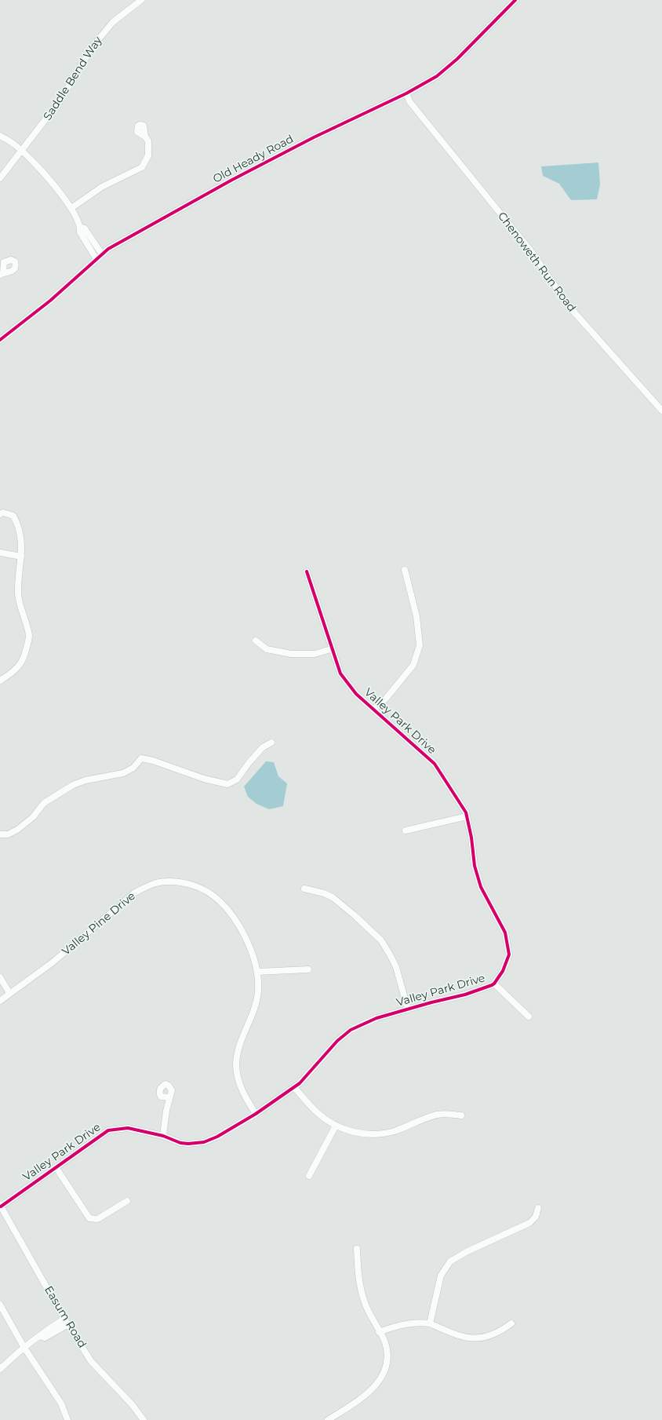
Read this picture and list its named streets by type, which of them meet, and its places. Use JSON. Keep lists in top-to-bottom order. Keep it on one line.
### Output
{"streets":{"street":["Saddle Bend Way","Old Heady Road","Chenoweth Run Road","Valley Park Drive","Valley Pine Drive","Easum Road"]},"crossings":[["Old Heady Road","Chenoweth Run Road"],["Valley Park Drive","Valley Pine Drive"],["Valley Park Drive","Easum Road"]]}
